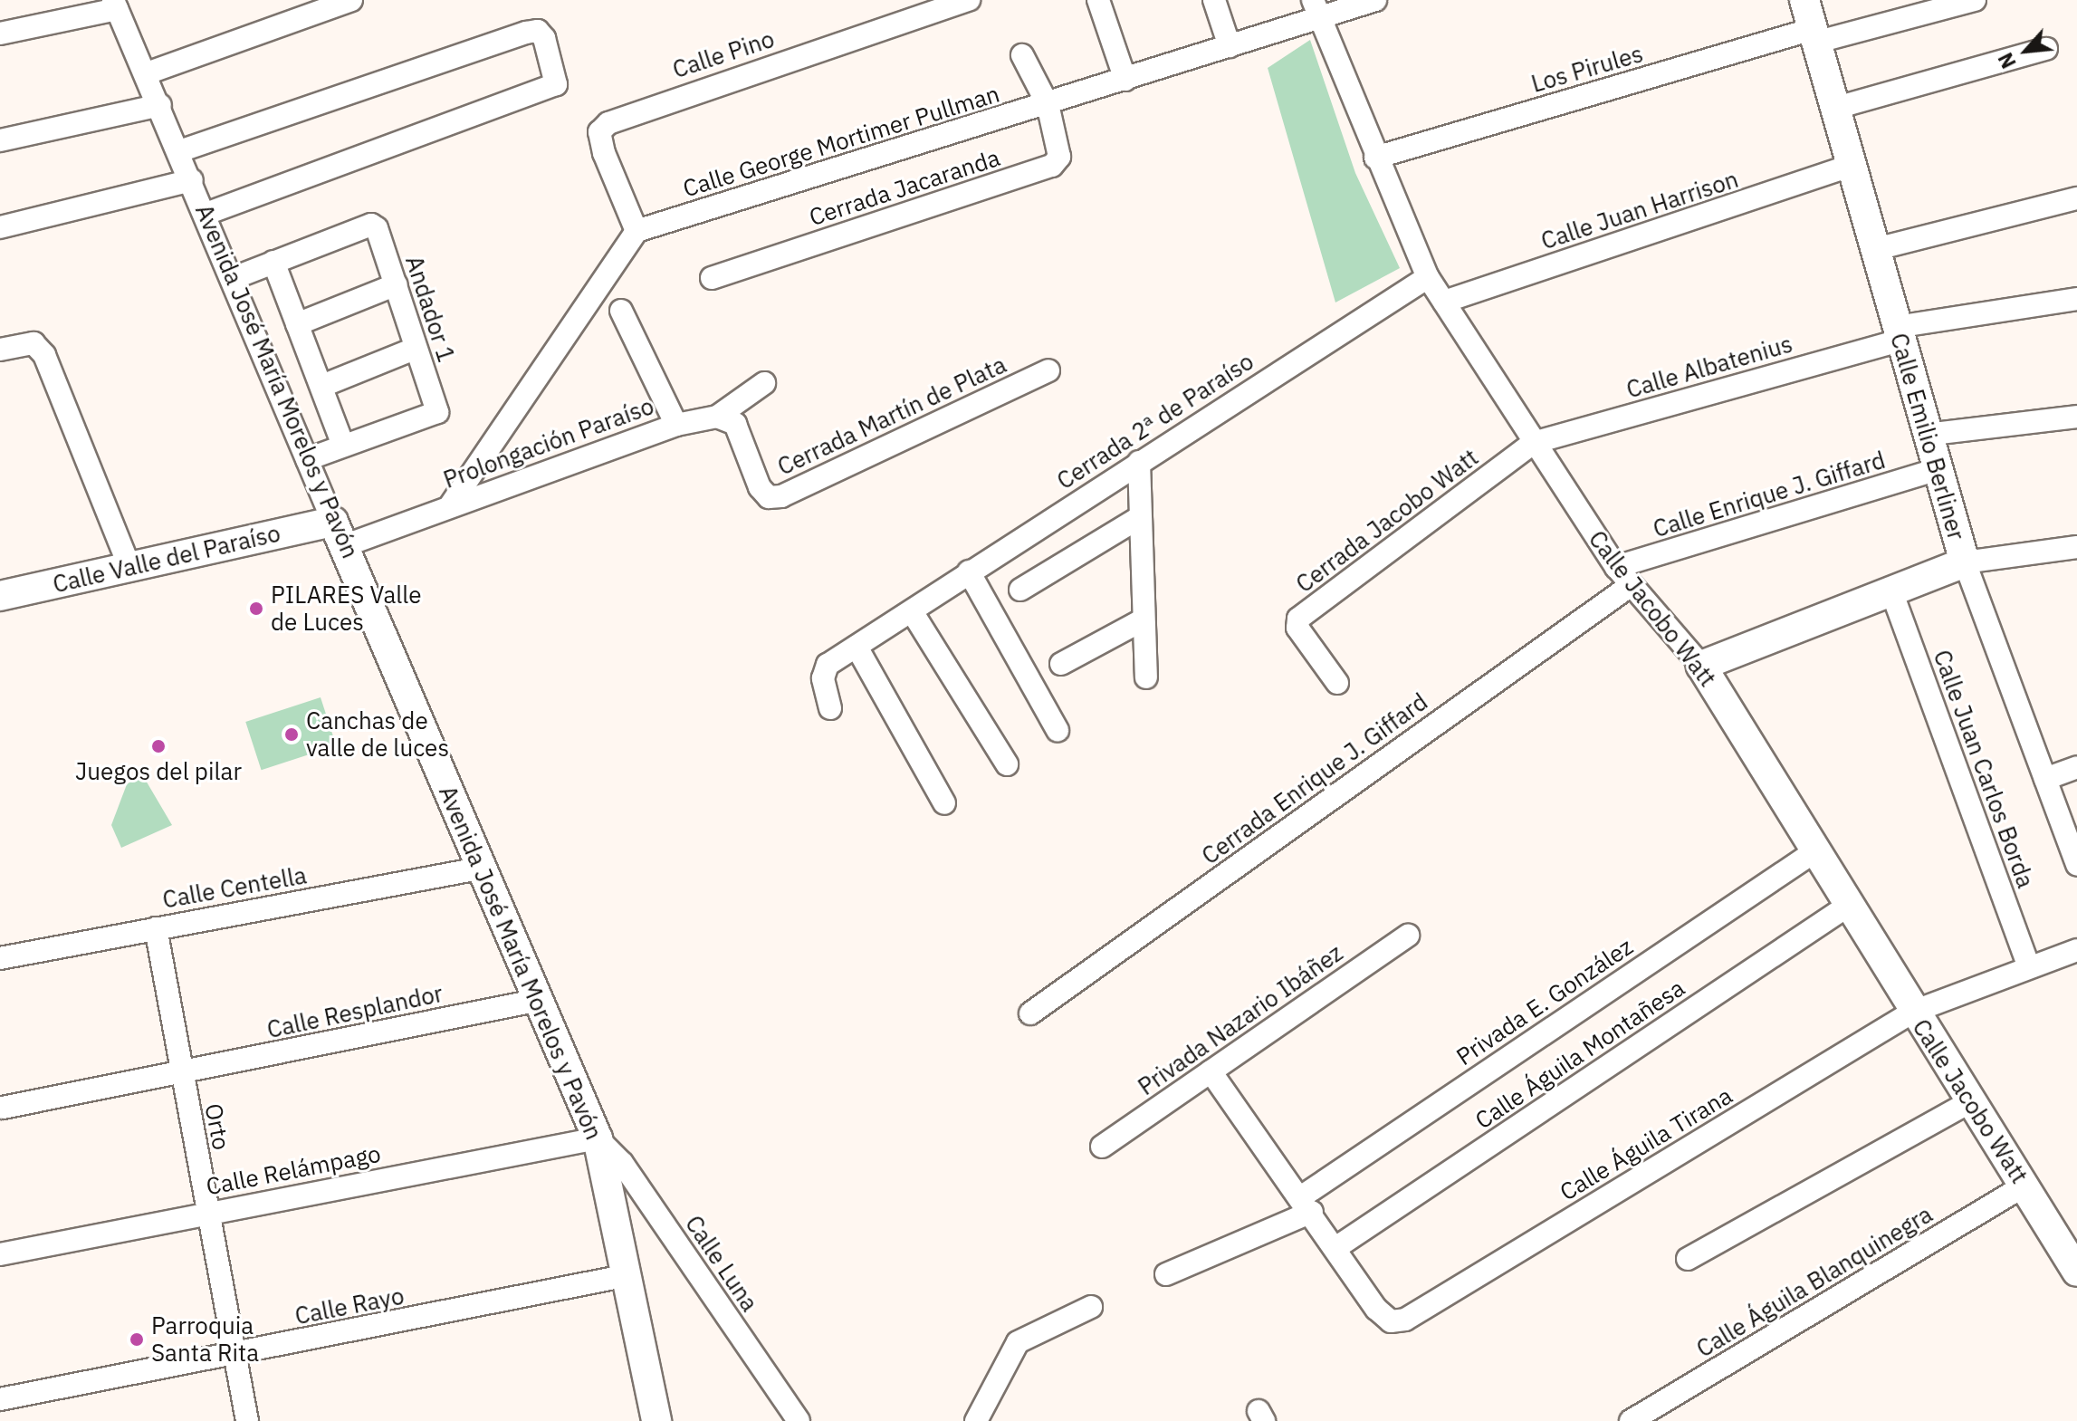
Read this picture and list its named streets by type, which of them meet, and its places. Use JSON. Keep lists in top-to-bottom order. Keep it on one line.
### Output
{"streets":{"street":["Calle Pino","Los Pirules","Calle George Mortimer Pullman","Cerrada Jacaranda","Calle Juan Harrison","Andador 1","Calle Albatenius","Avenida José María Morelos y Pavón","Cerrada Martín de Plata","Cerrada 2ª de Paraíso","Calle Emilio Berliner","Prolongación Paraíso","Calle Enrique J. Giffard","Cerrada Jacobo Watt","Calle Valle del Paraíso","Calle Jacobo Watt","Calle Juan Carlos Borda","Cerrada Enrique J. Giffard","Calle Centella","Privada E. González","Calle Resplandor","Privada Nazario Ibáñez","Calle Águila Montañesa","Orto","Calle Águila Tirana","Calle Relámpago","Calle Luna","Calle Águila Blanquinegra","Calle Rayo"]},"crossings":[["Calle Pino","Calle George Mortimer Pullman"],["Los Pirules","Calle Emilio Berliner"],["Los Pirules","Calle Jacobo Watt"],["Calle George Mortimer Pullman","Cerrada Jacaranda"],["Calle George Mortimer Pullman","Calle Jacobo Watt"],["Calle Juan Harrison","Calle Emilio Berliner"],["Calle Juan Harrison","Calle Jacobo Watt"],["Calle Albatenius","Calle Emilio Berliner"],["Calle Albatenius","Cerrada Jacobo Watt"],["Calle Albatenius","Calle Jacobo Watt"],["Avenida José María Morelos y Pavón","Prolongación Paraíso"],["Avenida José María Morelos y Pavón","Calle Valle del Paraíso"],["Avenida José María Morelos y Pavón","Calle Centella"],["Avenida José María Morelos y Pavón","Calle Resplandor"],["Avenida José María Morelos y Pavón","Calle Relámpago"],["Avenida José María Morelos y Pavón","Calle Luna"],["Avenida José María Morelos y Pavón","Calle Rayo"],["Cerrada Martín de Plata","Prolongación Paraíso"],["Cerrada 2ª de Paraíso","Calle Jacobo Watt"],["Calle Emilio Berliner","Calle Enrique J. Giffard"],["Prolongación Paraíso","Calle Valle del Paraíso"],["Calle Enrique J. Giffard","Calle Jacobo Watt"],["Cerrada Jacobo Watt","Calle Jacobo Watt"],["Calle Jacobo Watt","Cerrada Enrique J. Giffard"],["Calle Jacobo Watt","Privada E. González"],["Calle Jacobo Watt","Calle Águila Montañesa"],["Calle Jacobo Watt","Calle Águila Tirana"],["Calle Jacobo Watt","Calle Águila Blanquinegra"],["Calle Juan Carlos Borda","Calle Águila Tirana"],["Calle Centella","Orto"],["Calle Resplandor","Orto"],["Calle Águila Montañesa","Calle Águila Tirana"],["Orto","Calle Relámpago"],["Orto","Calle Rayo"],["Calle Relámpago","Calle Luna"]],"places":["PILARES Valle de Luces","Canchas de valle de luces","Juegos del pilar","Parroquia Santa Rita"],"north":"bottom left"}
